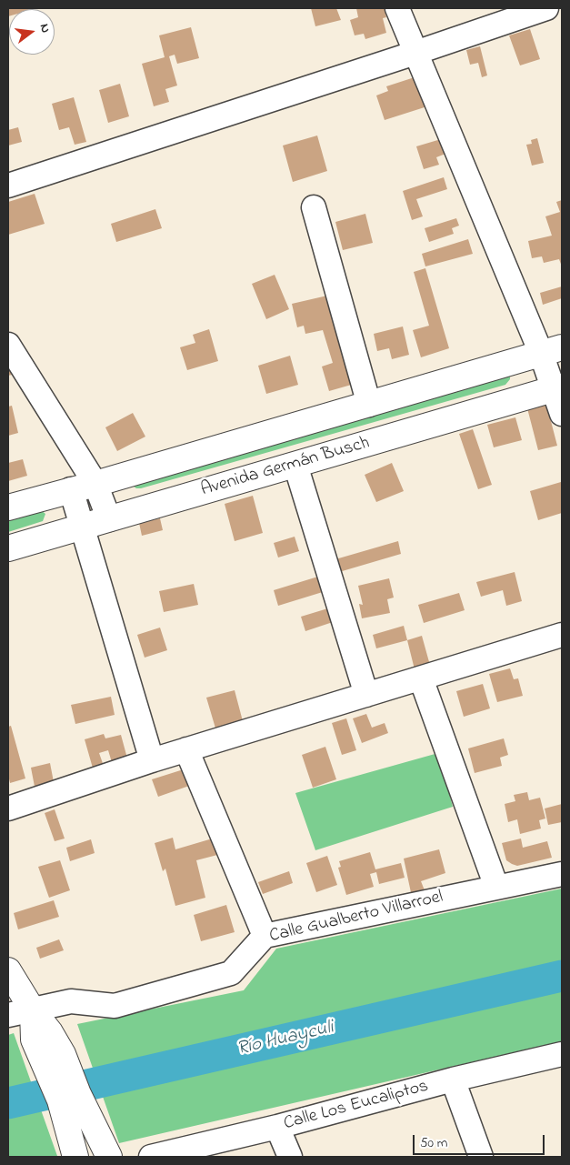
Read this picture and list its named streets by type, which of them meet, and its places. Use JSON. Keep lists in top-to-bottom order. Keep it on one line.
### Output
{"streets":{"main road":["Avenida Germán Busch"],"street":["Calle Gualberto Villarroel","Calle Los Eucaliptos"]},"water":["Río Huayculi"],"scale_bar":"50 m","north":"right"}
